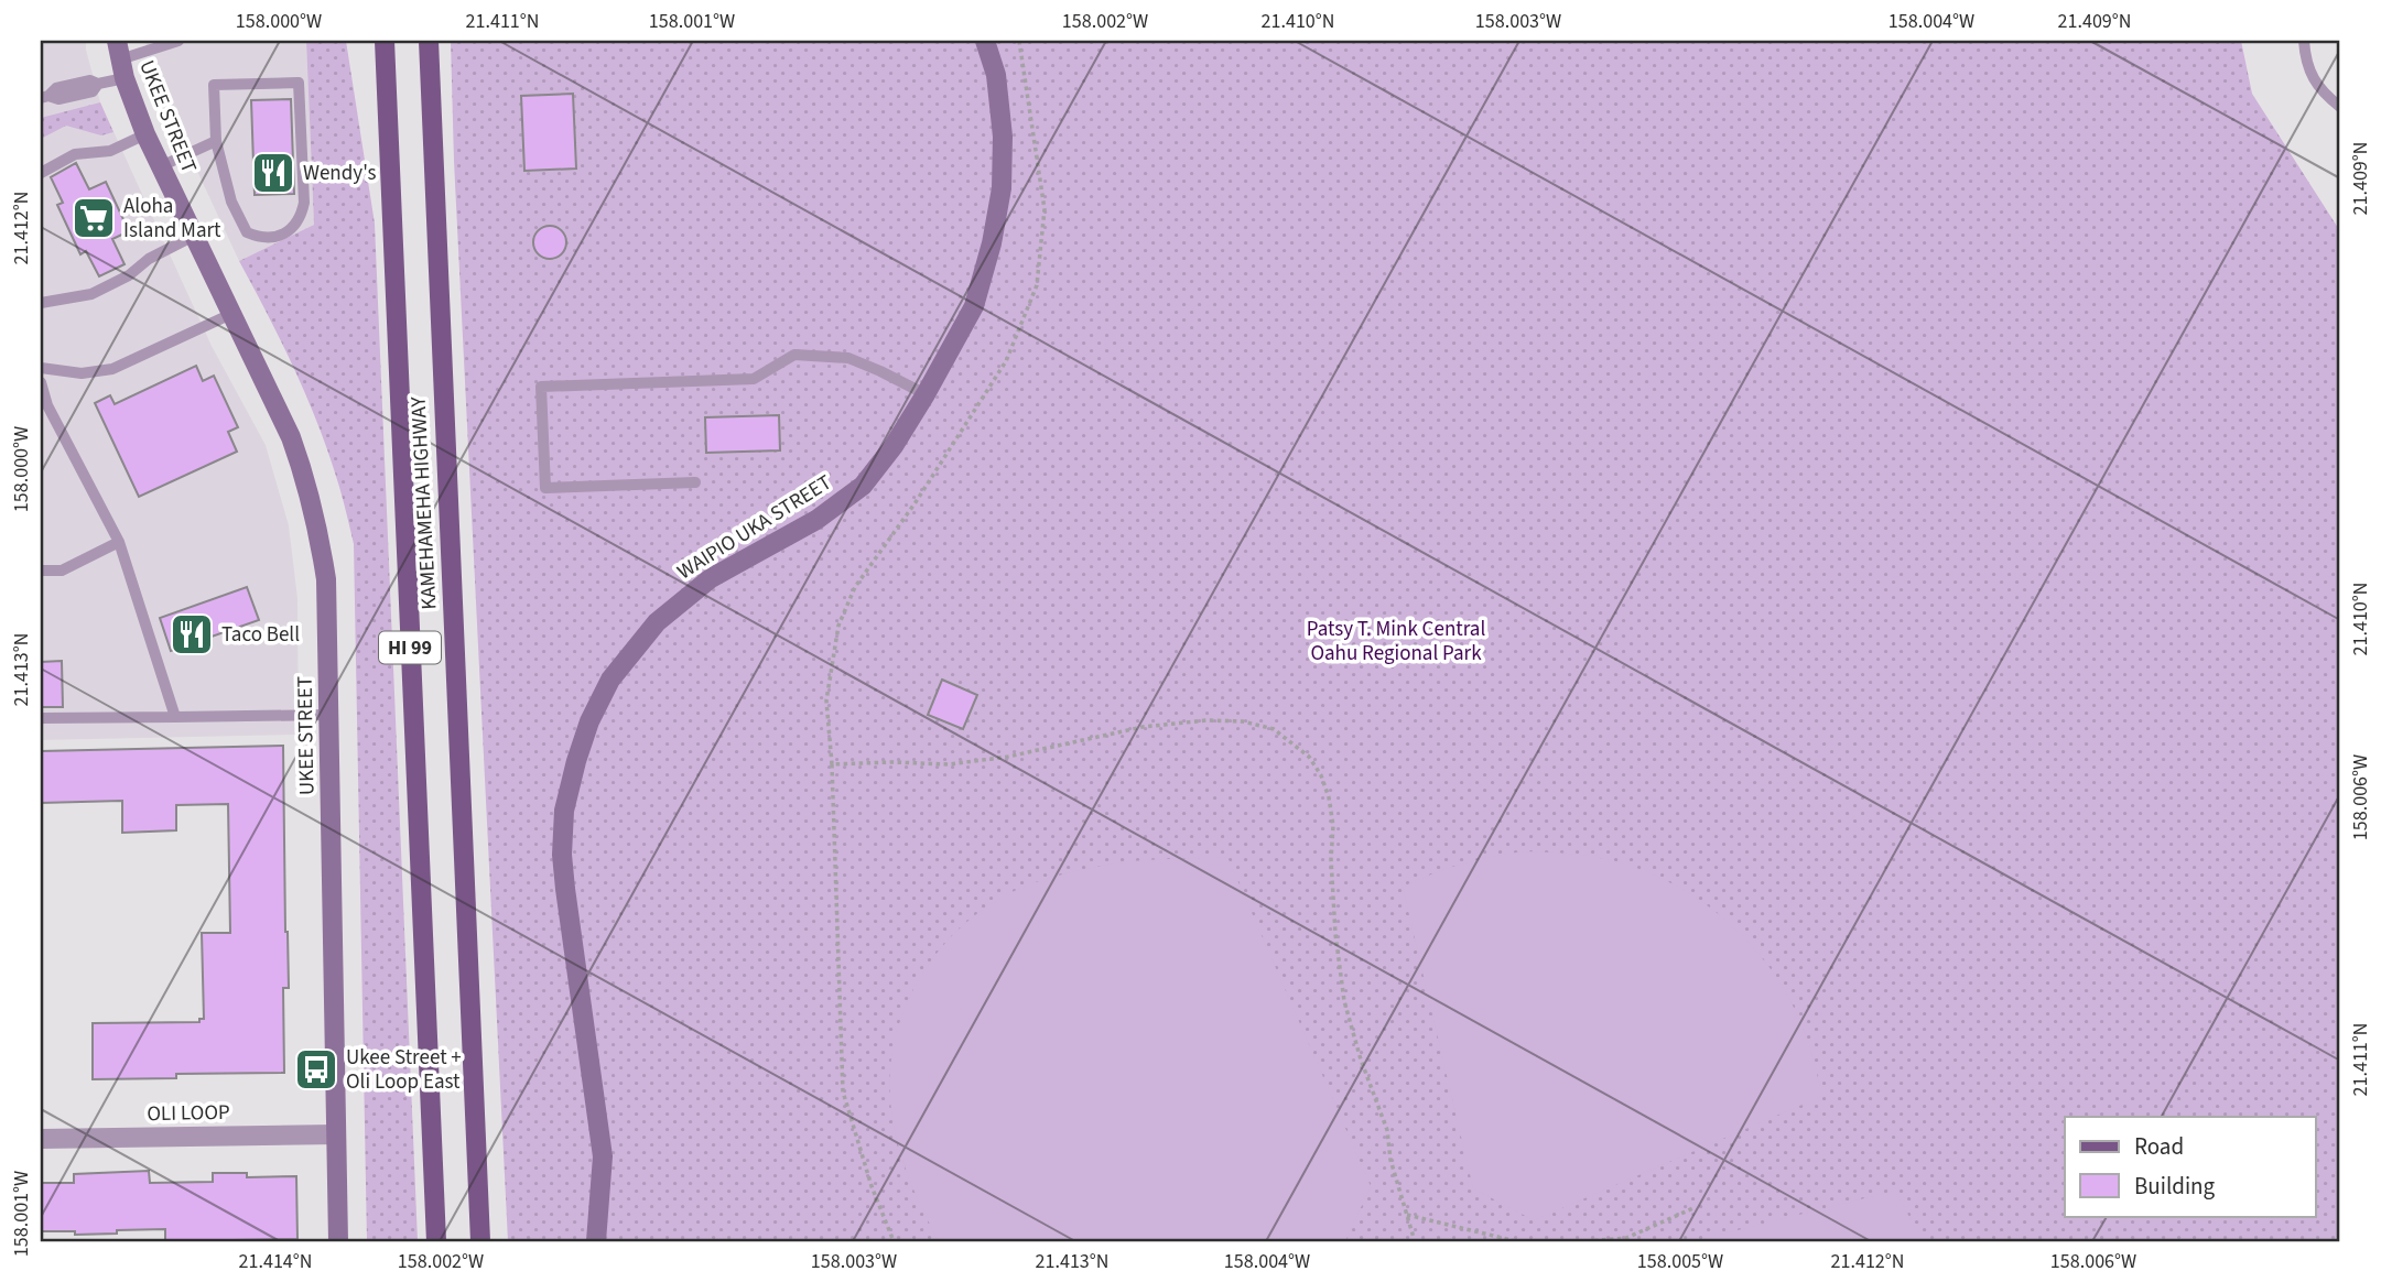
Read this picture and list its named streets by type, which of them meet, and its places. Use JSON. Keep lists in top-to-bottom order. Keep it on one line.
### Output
{"streets":{"main road":["KAMEHAMEHA HIGHWAY","HI 99"],"street":["UKEE STREET","WAIPIO UKA STREET","OLI LOOP"]},"crossings":[["UKEE STREET","OLI LOOP"]],"parks":["Patsy T. Mink Central Oahu Regional Park"],"places":{"restaurant":["Wendy's","Taco Bell"],"supermarket":["Aloha Island Mart"],"bus stop":["Ukee Street + Oli Loop East"]},"legend":["Road","Building"],"coordinates":["158.000°W","21.411°N","158.001°W","158.002°W","21.410°N","158.003°W","158.004°W","21.409°N","21.412°N","21.413°N","158.006°W","21.414°N","158.005°W"]}
